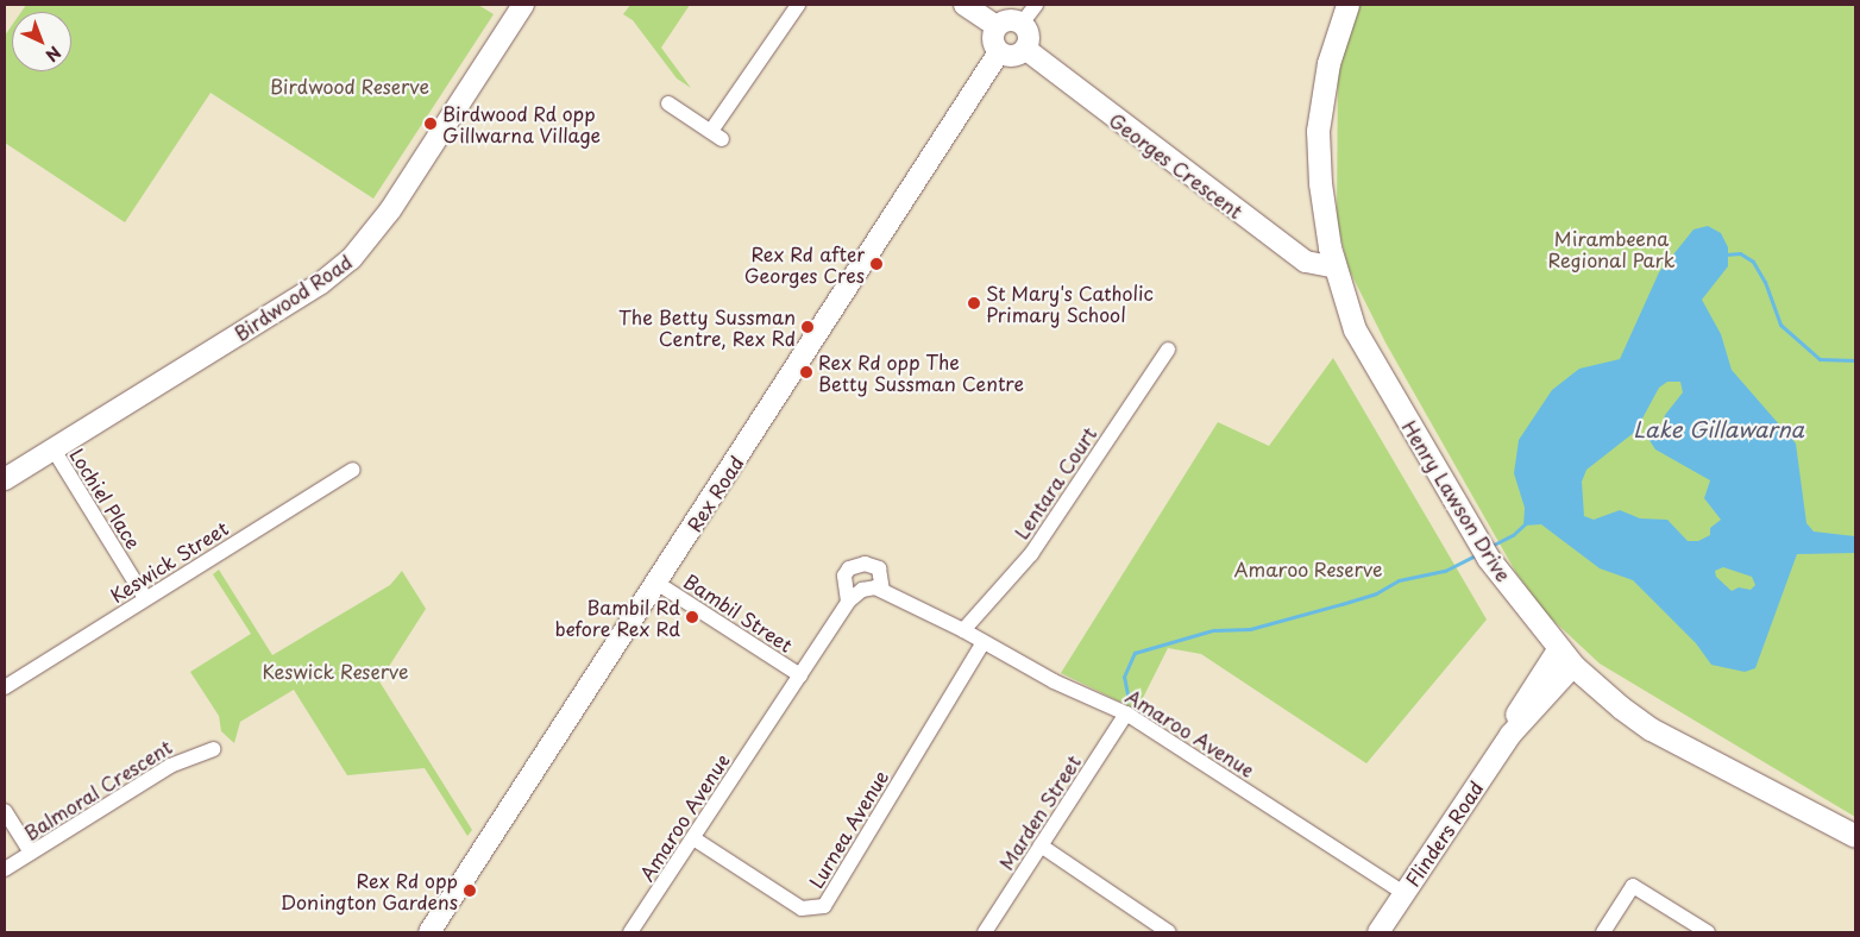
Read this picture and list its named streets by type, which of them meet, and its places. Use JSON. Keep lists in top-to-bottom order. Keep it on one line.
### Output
{"streets":{"main road":["Henry Lawson Drive"],"street":["Georges Crescent","Birdwood Road","Lentara Court","Rex Road","Lochiel Place","Keswick Street","Bambil Street","Amaroo Avenue","Balmoral Crescent","Marden Street","Lurnea Avenue","Flinders Road"]},"crossings":[["Georges Crescent","Rex Road"],["Georges Crescent","Henry Lawson Drive"],["Birdwood Road","Lochiel Place"],["Lentara Court","Amaroo Avenue"],["Rex Road","Bambil Street"],["Lochiel Place","Keswick Street"],["Henry Lawson Drive","Flinders Road"],["Bambil Street","Amaroo Avenue"],["Amaroo Avenue","Marden Street"],["Amaroo Avenue","Lurnea Avenue"],["Amaroo Avenue","Flinders Road"]],"water":["Lake Gillawarna"],"parks":["Birdwood Reserve","Mirambeena Regional Park","Amaroo Reserve","Keswick Reserve"],"places":["Birdwood Rd opp Gillwarna Village","Rex Rd after Georges Cres","St Mary's Catholic Primary School","The Betty Sussman Centre, Rex Rd","Rex Rd opp The Betty Sussman Centre","Bambil Rd before Rex Rd","Rex Rd opp Donington Gardens"],"north":"bottom right"}
